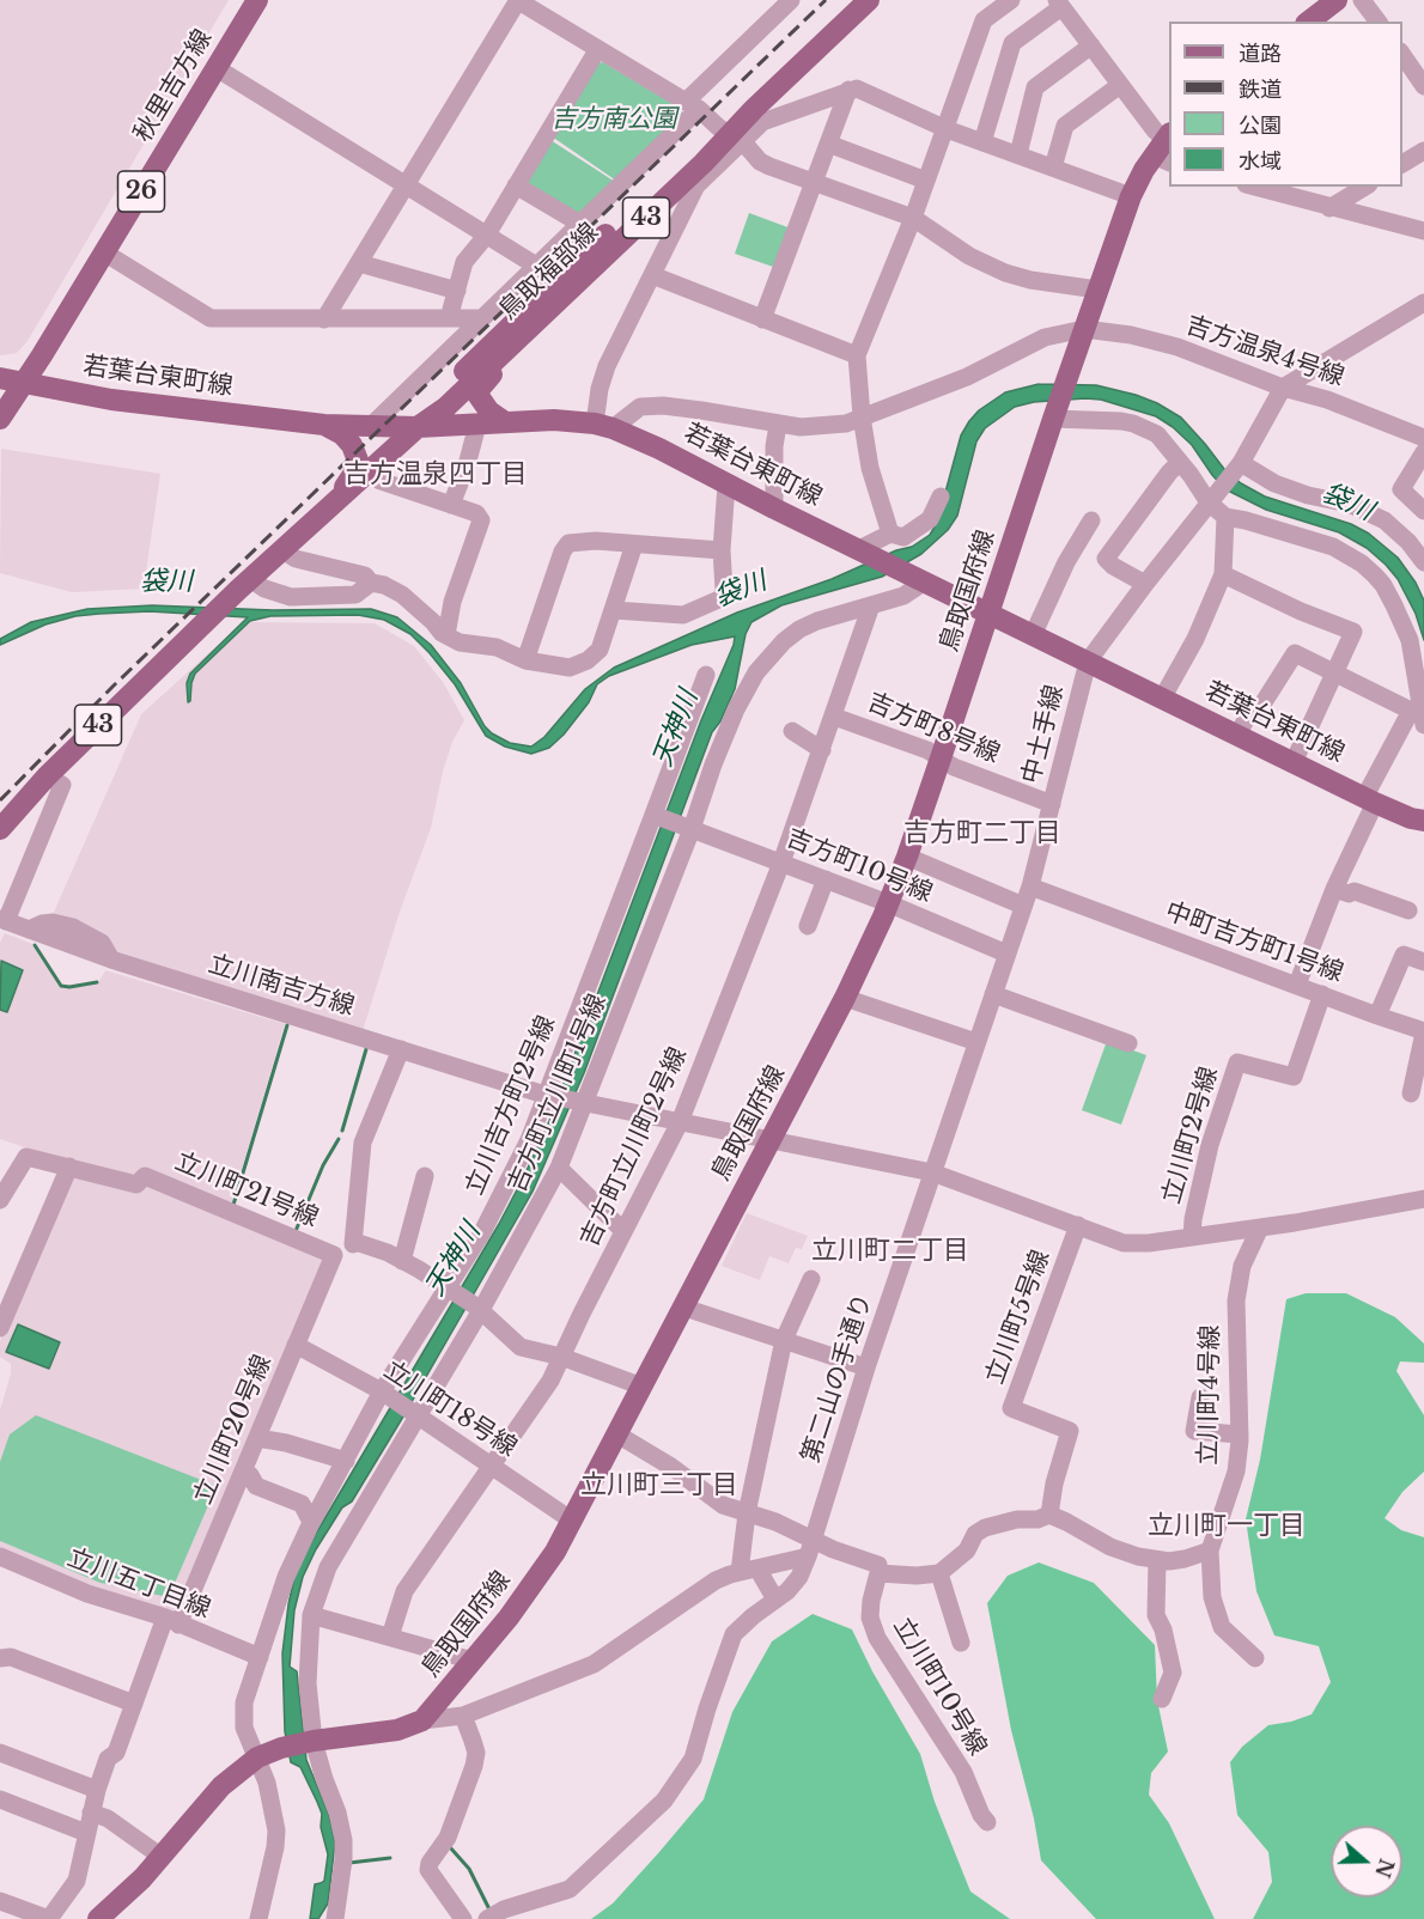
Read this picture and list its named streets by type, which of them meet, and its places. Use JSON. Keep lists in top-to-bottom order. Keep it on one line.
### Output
{"streets":{"main road":["秋里吉方線","26","43","鳥取福部線","若葉台東町線","鳥取国府線"],"street":["吉方温泉4号線","吉方町8号線","中土手線","吉方町10号線","中町吉方町1号線","立川南吉方線","吉方町立川町1号線","立川吉方町2号線","立川町2号線","吉方町立川町2号線","立川町21号線","立川町5号線","第二山の手通り","立川町4号線","立川町18号線","立川町20号線","立川五丁目線","立川町10号線"]},"crossings":[["秋里吉方線","若葉台東町線"],["鳥取福部線","若葉台東町線"],["吉方温泉4号線","若葉台東町線"],["吉方温泉4号線","鳥取国府線"],["吉方温泉4号線","中土手線"],["若葉台東町線","鳥取国府線"],["若葉台東町線","中土手線"],["若葉台東町線","吉方町立川町1号線"],["鳥取国府線","吉方町8号線"],["鳥取国府線","吉方町10号線"],["鳥取国府線","立川町18号線"],["吉方町8号線","中土手線"],["吉方町8号線","吉方町立川町2号線"],["中土手線","吉方町10号線"],["中土手線","中町吉方町1号線"],["中土手線","第二山の手通り"],["吉方町10号線","吉方町立川町1号線"],["吉方町10号線","立川吉方町2号線"],["吉方町10号線","吉方町立川町2号線"],["中町吉方町1号線","立川町2号線"],["立川南吉方線","吉方町立川町1号線"],["立川南吉方線","立川吉方町2号線"],["吉方町立川町1号線","吉方町立川町2号線"],["吉方町立川町1号線","立川町18号線"],["立川吉方町2号線","立川町18号線"],["立川吉方町2号線","立川五丁目線"],["吉方町立川町2号線","立川町18号線"],["立川町21号線","立川町20号線"],["立川町18号線","立川町20号線"],["立川町20号線","立川五丁目線"]],"districts":["吉方温泉四丁目","吉方町二丁目","立川町二丁目","立川町三丁目","立川町一丁目"],"water":["袋川","天神川"],"parks":["吉方南公園"],"legend":["道路","鉄道","公園","水域"],"north":"right"}
